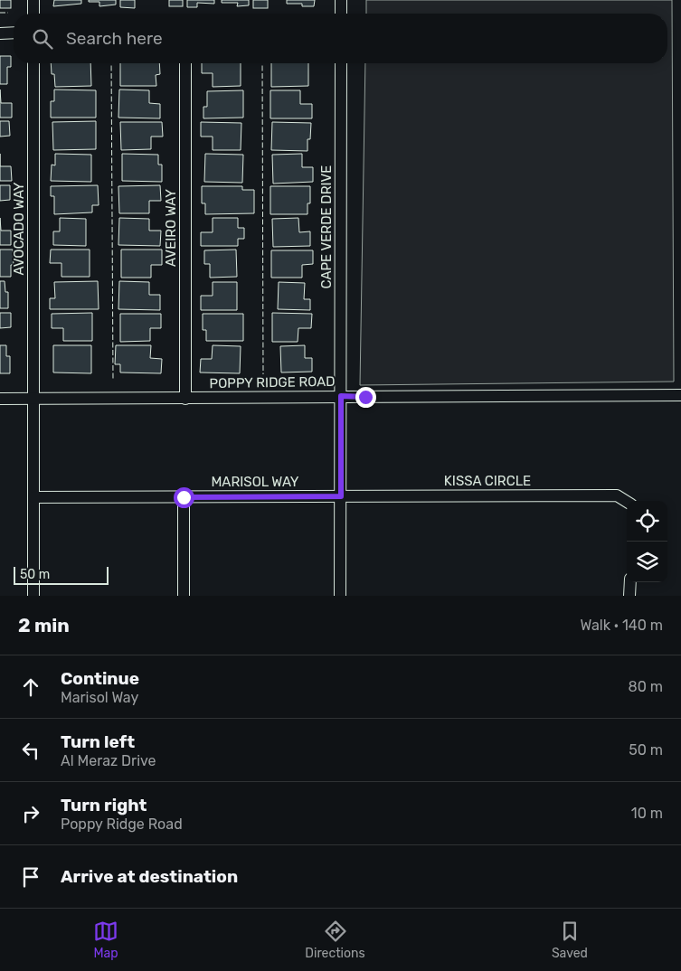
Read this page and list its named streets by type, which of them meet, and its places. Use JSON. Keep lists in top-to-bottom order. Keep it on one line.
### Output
{"streets":{"street":["CAPE VERDE DRIVE","AVEIRO WAY","AVOCADO WAY","POPPY RIDGE ROAD","KISSA CIRCLE","MARISOL WAY"]},"crossings":[["CAPE VERDE DRIVE","POPPY RIDGE ROAD"],["CAPE VERDE DRIVE","KISSA CIRCLE"],["CAPE VERDE DRIVE","MARISOL WAY"],["AVEIRO WAY","POPPY RIDGE ROAD"],["AVOCADO WAY","POPPY RIDGE ROAD"],["AVOCADO WAY","MARISOL WAY"],["KISSA CIRCLE","MARISOL WAY"]],"scale_bar":"50 m","page":{"search":"Search here","scale":"50 m","heading":["2 min","Walk · 140 m"],"list":[["Continue","Marisol Way","80 m"],["Turn left","Al Meraz Drive","50 m"],["Turn right","Poppy Ridge Road","10 m"],"Arrive at destination"],"nav":["Map","Directions","Saved"]}}
